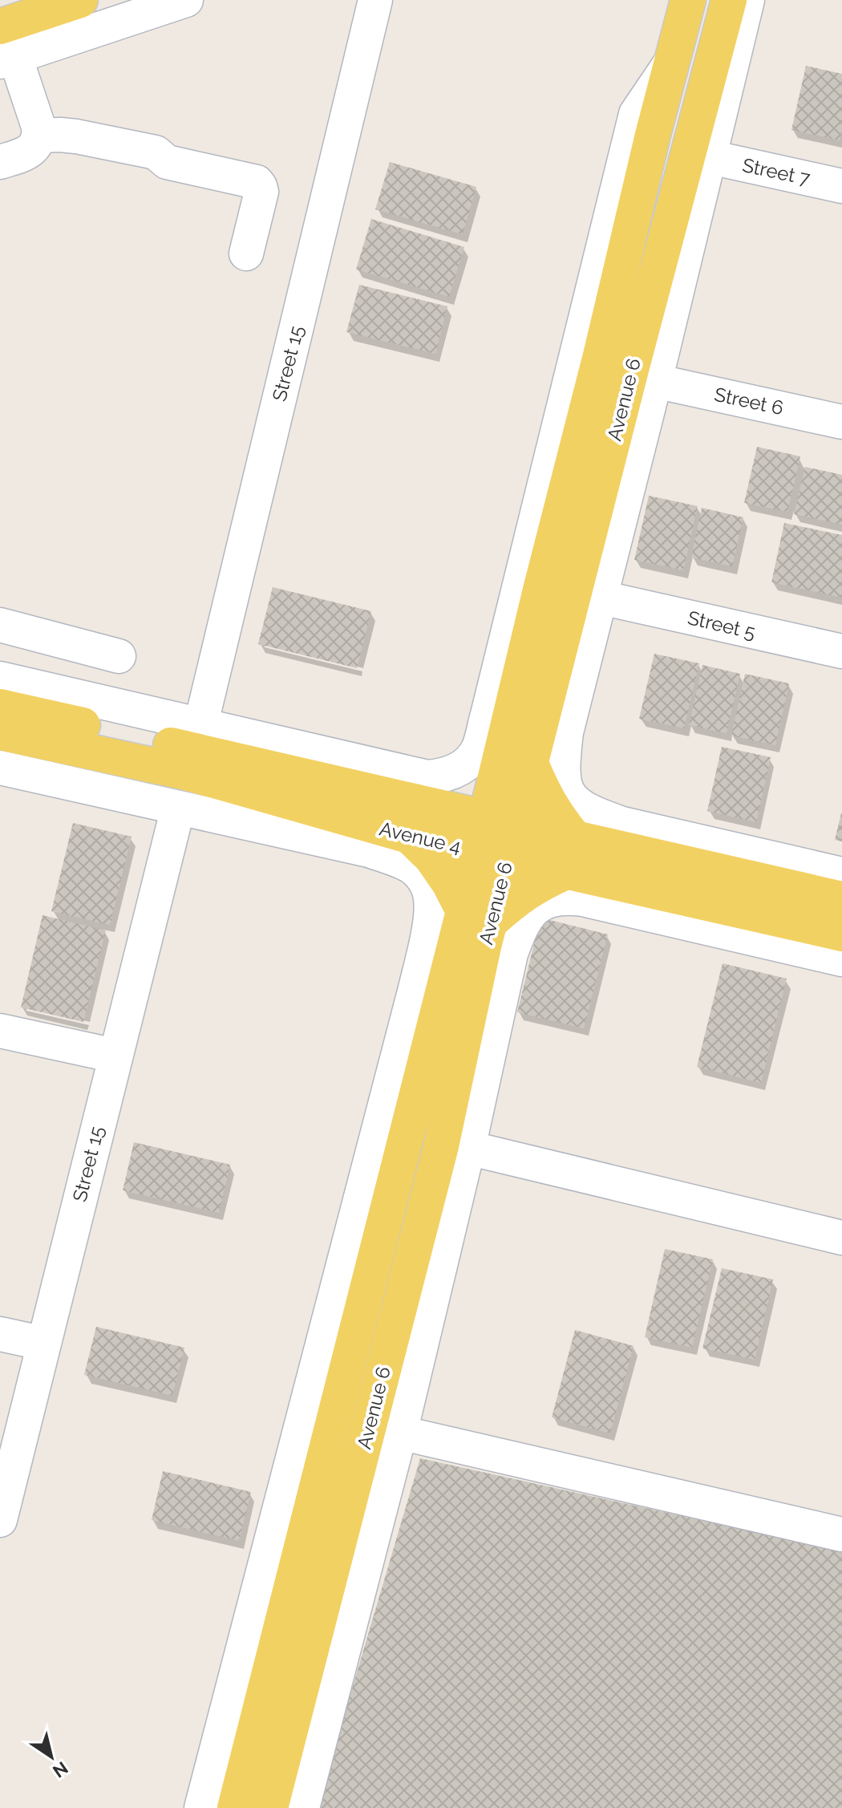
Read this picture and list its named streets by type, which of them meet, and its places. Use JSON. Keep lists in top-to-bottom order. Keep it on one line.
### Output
{"streets":{"main road":["Avenue 6","Avenue 4"],"street":["Street 7","Street 15","Street 6","Street 5"]},"crossings":[["Avenue 6","Avenue 4"]],"north":"bottom right"}
